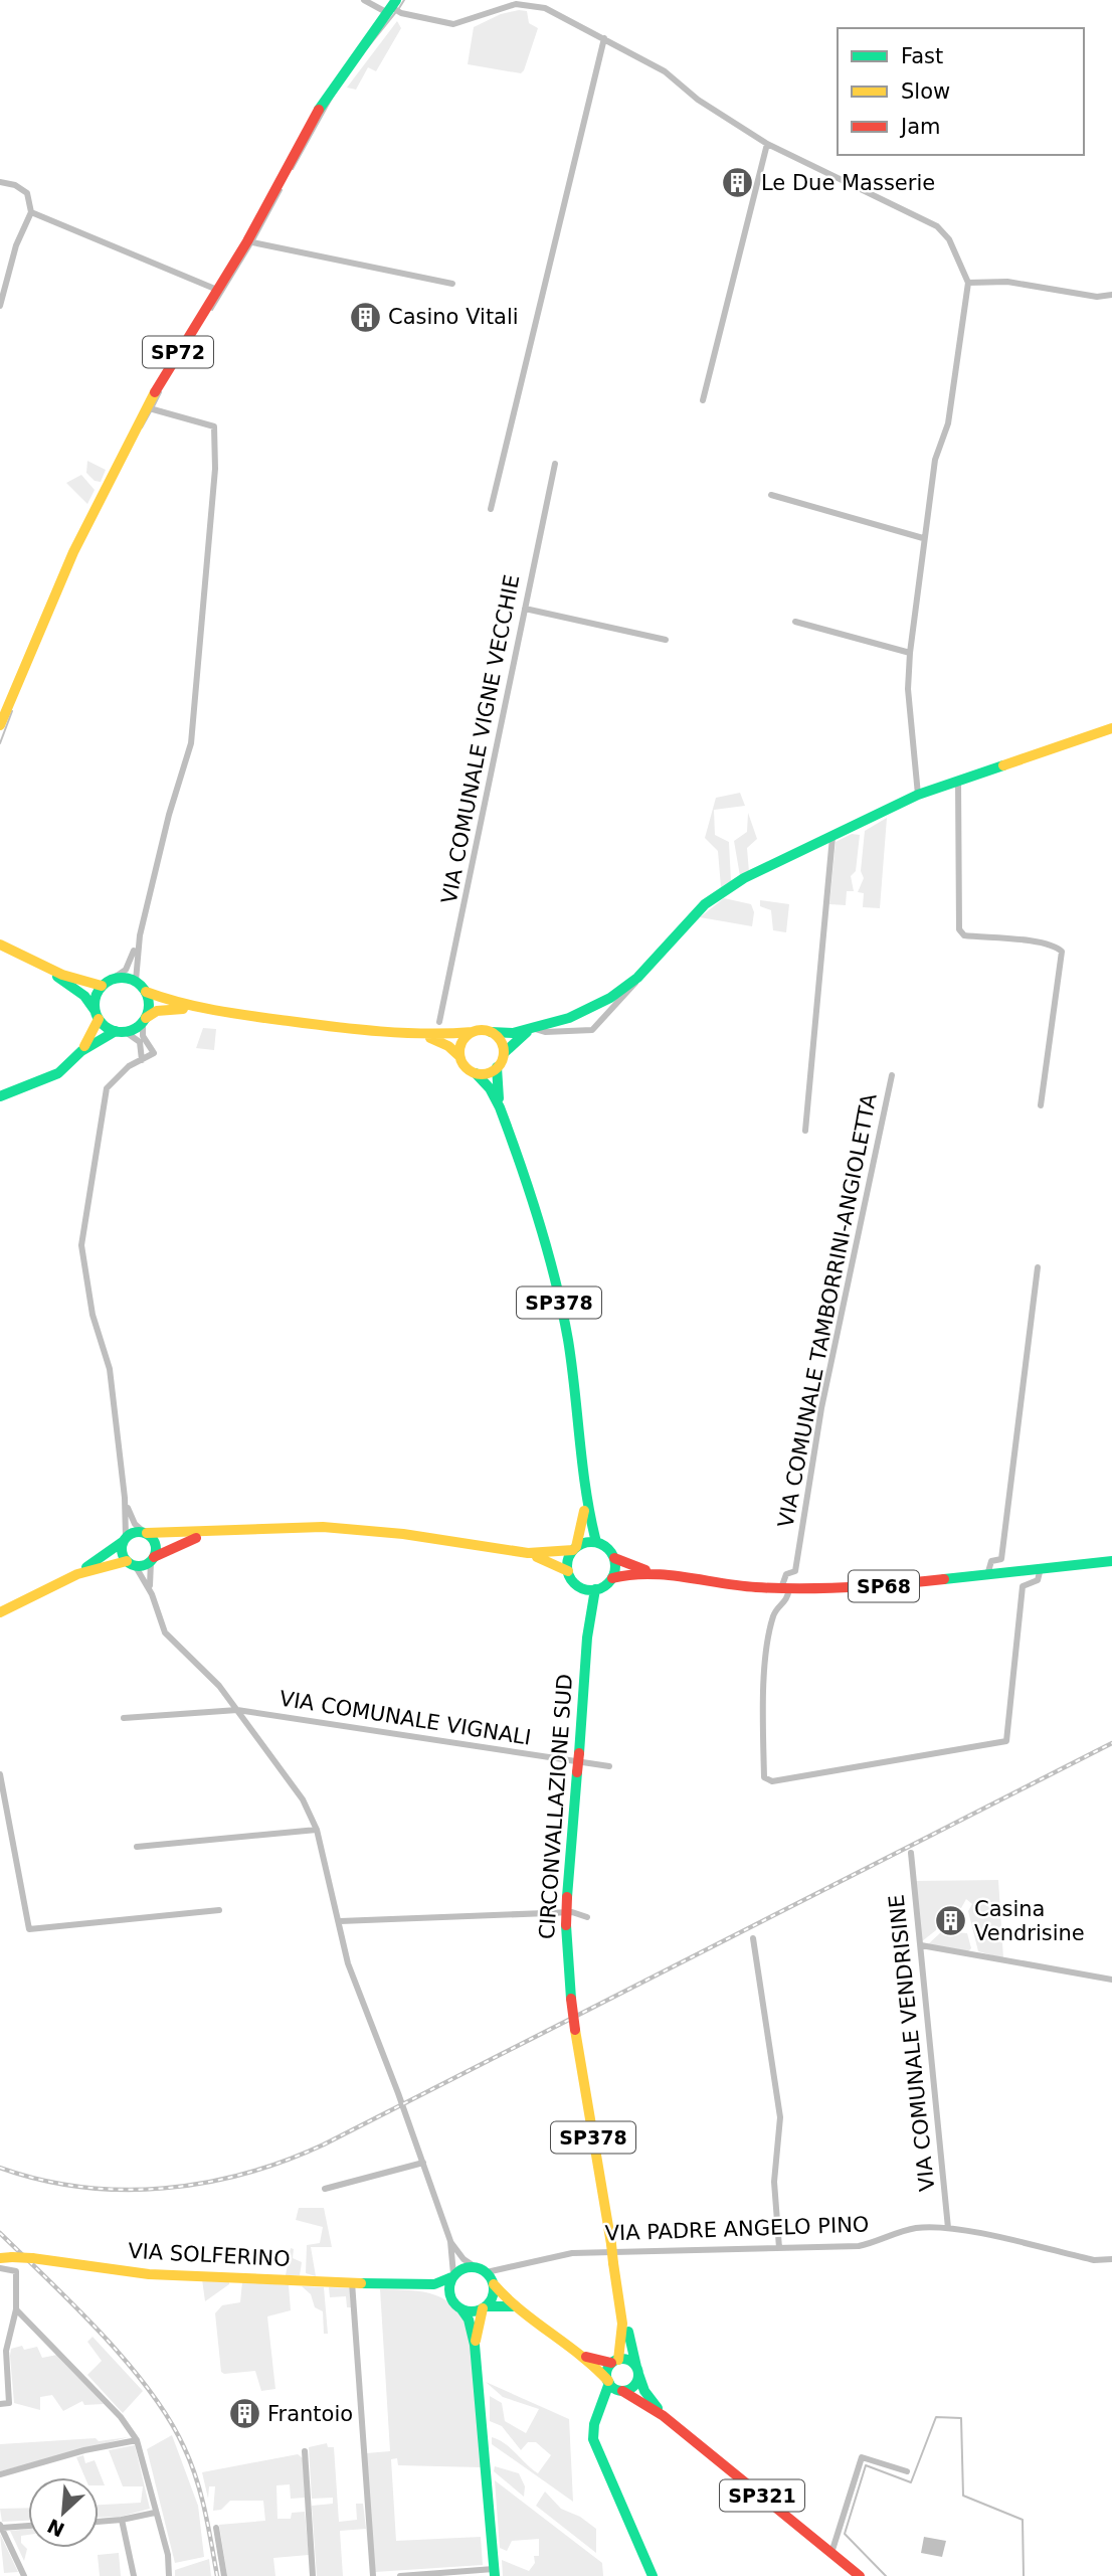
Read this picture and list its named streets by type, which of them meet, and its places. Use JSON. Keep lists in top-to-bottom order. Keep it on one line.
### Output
{"streets":{"main road":["SP72","SP378","SP68","CIRCONVALLAZIONE SUD","VIA SOLFERINO","SP321"],"street":["VIA COMUNALE VIGNE VECCHIE","VIA COMUNALE TAMBORRINI-ANGIOLETTA","VIA COMUNALE VIGNALI","VIA COMUNALE VENDRISINE","VIA PADRE ANGELO PINO"]},"crossings":[["SP378","SP68"],["SP378","CIRCONVALLAZIONE SUD"],["VIA COMUNALE TAMBORRINI-ANGIOLETTA","SP68"],["SP68","CIRCONVALLAZIONE SUD"],["CIRCONVALLAZIONE SUD","SP321"],["VIA COMUNALE VENDRISINE","VIA PADRE ANGELO PINO"],["VIA PADRE ANGELO PINO","VIA SOLFERINO"]],"places":{"building":["Le Due Masserie","Casino Vitali","Casina Vendrisine","Frantoio"]},"legend":["Fast","Slow","Jam"],"north":"bottom left"}
